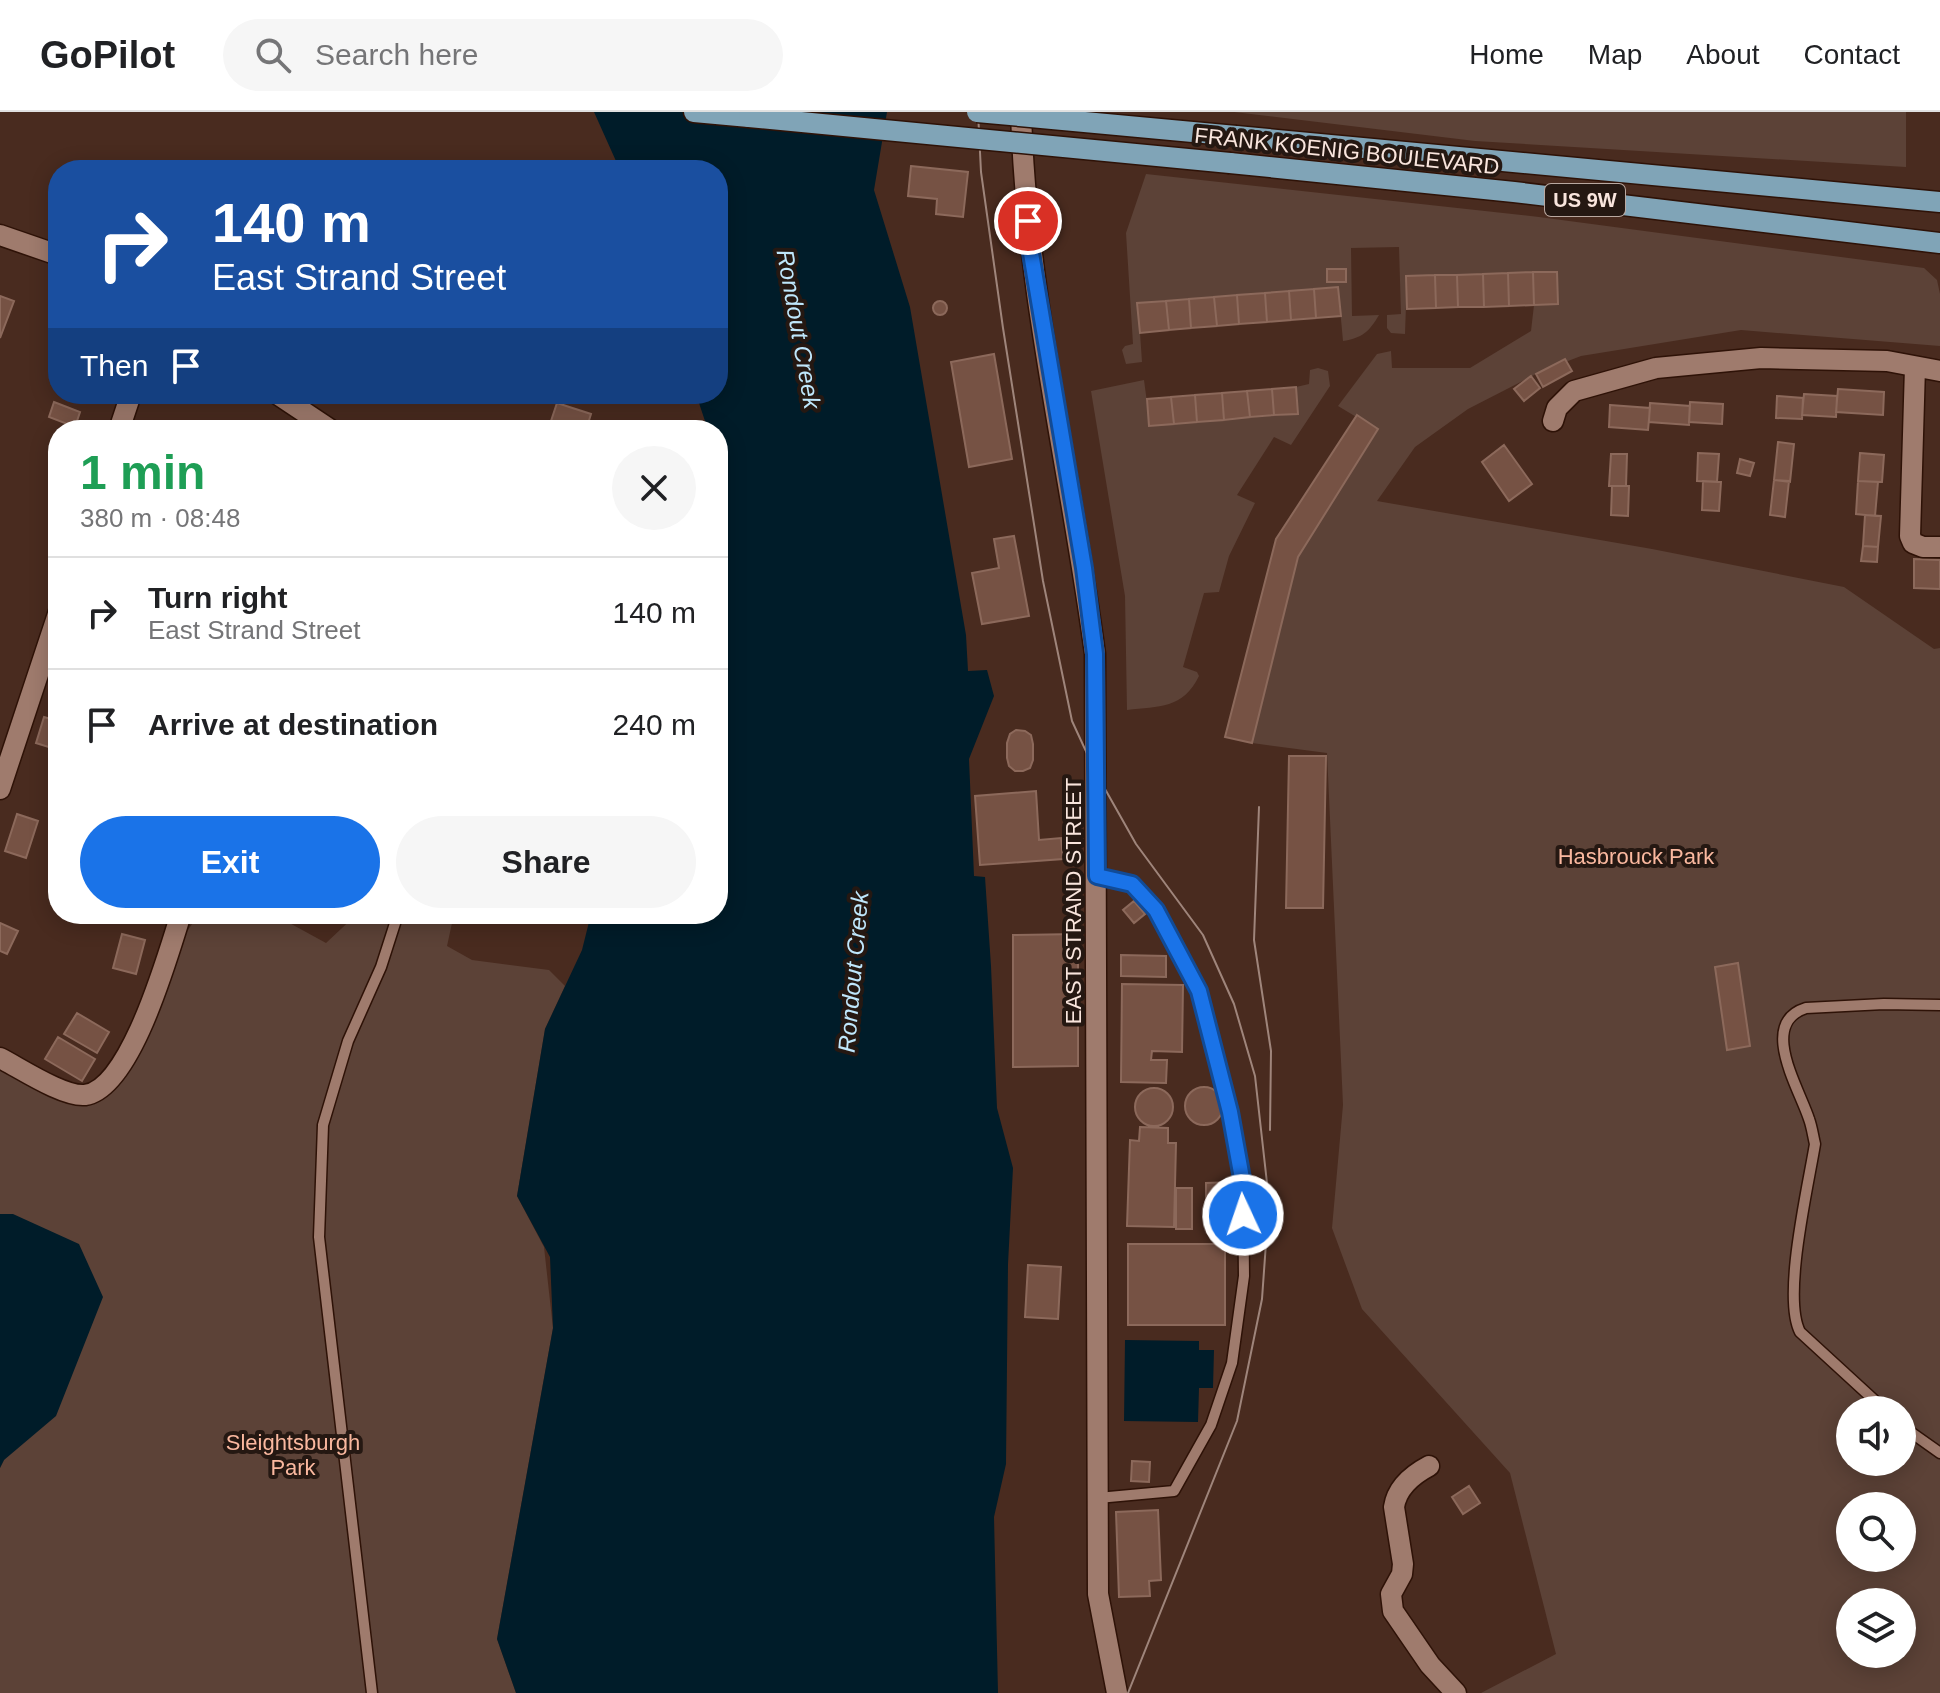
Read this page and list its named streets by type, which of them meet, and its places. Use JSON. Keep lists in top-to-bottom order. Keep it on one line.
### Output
{"streets":{"main road":["FRANK KOENIG BOULEVARD","US 9W"],"street":["EAST STRAND STREET"]},"water":["Rondout Creek"],"parks":["Hasbrouck Park","Sleightsburgh Park"],"page":{"header":"GoPilot","search":"Search here","nav":["Home","Map","About","Contact"],"turn":["140 m","East Strand Street"],"then":"Then","heading":["1 min","380 m · 08:48"],"list":[{"name":"Turn right","note":"East Strand Street","value":"140 m"},{"name":"Arrive at destination","value":"240 m"}],"buttons":["Exit","Share"]}}
